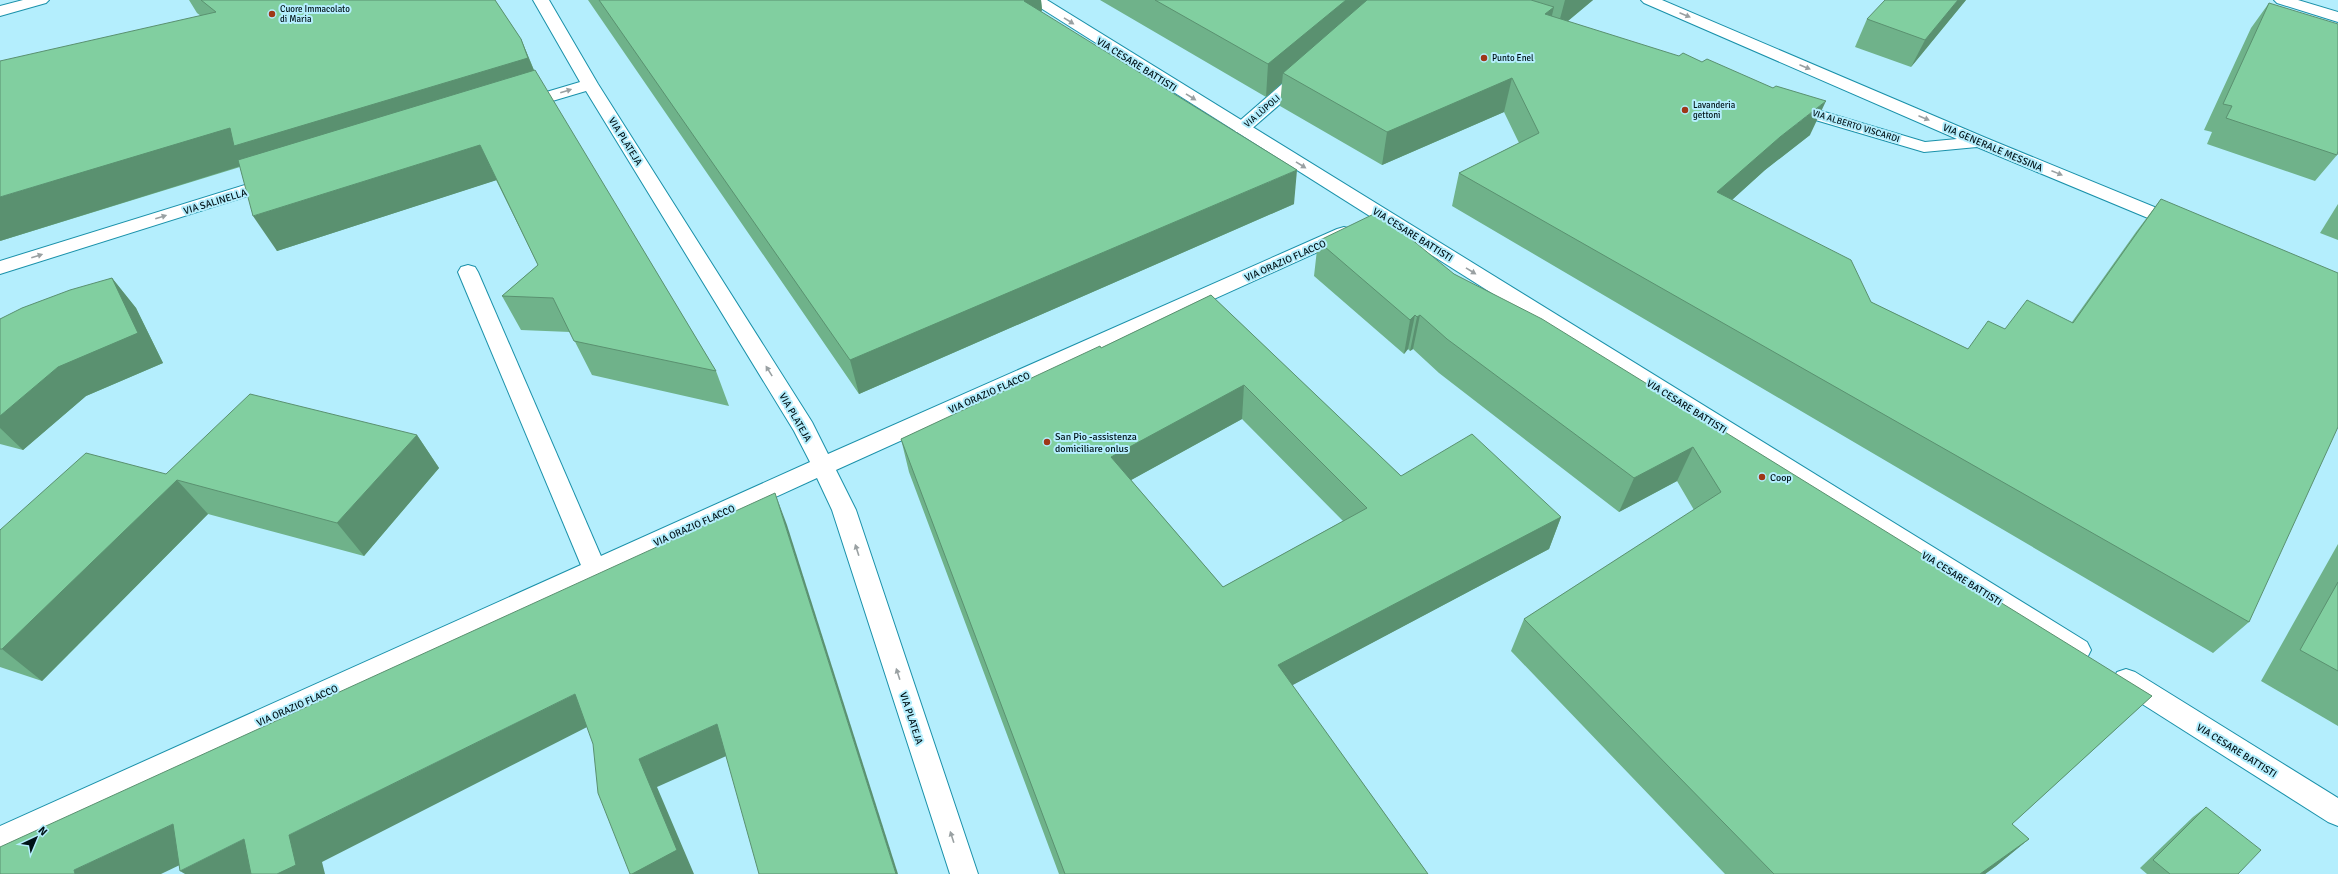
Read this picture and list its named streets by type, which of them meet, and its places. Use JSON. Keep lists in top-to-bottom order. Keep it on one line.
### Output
{"streets":{"street":["VIA CESARE BATTISTI","VIA LÙPOLI","VIA ALBERTO VISCARDI","VIA PLATEJA","VIA GENERALE MESSINA","VIA SALINELLA","VIA ORAZIO FLACCO"]},"crossings":[["VIA CESARE BATTISTI","VIA LÙPOLI"],["VIA CESARE BATTISTI","VIA ORAZIO FLACCO"],["VIA ALBERTO VISCARDI","VIA GENERALE MESSINA"],["VIA PLATEJA","VIA ORAZIO FLACCO"]],"one_way":["VIA CESARE BATTISTI","VIA PLATEJA","VIA GENERALE MESSINA","VIA SALINELLA"],"places":["Cuore Immacolato di Maria","Punto Enel","Lavanderia gettoni","San Pio -assistenza domiciliare onlus","Coop"],"north":"top right"}
